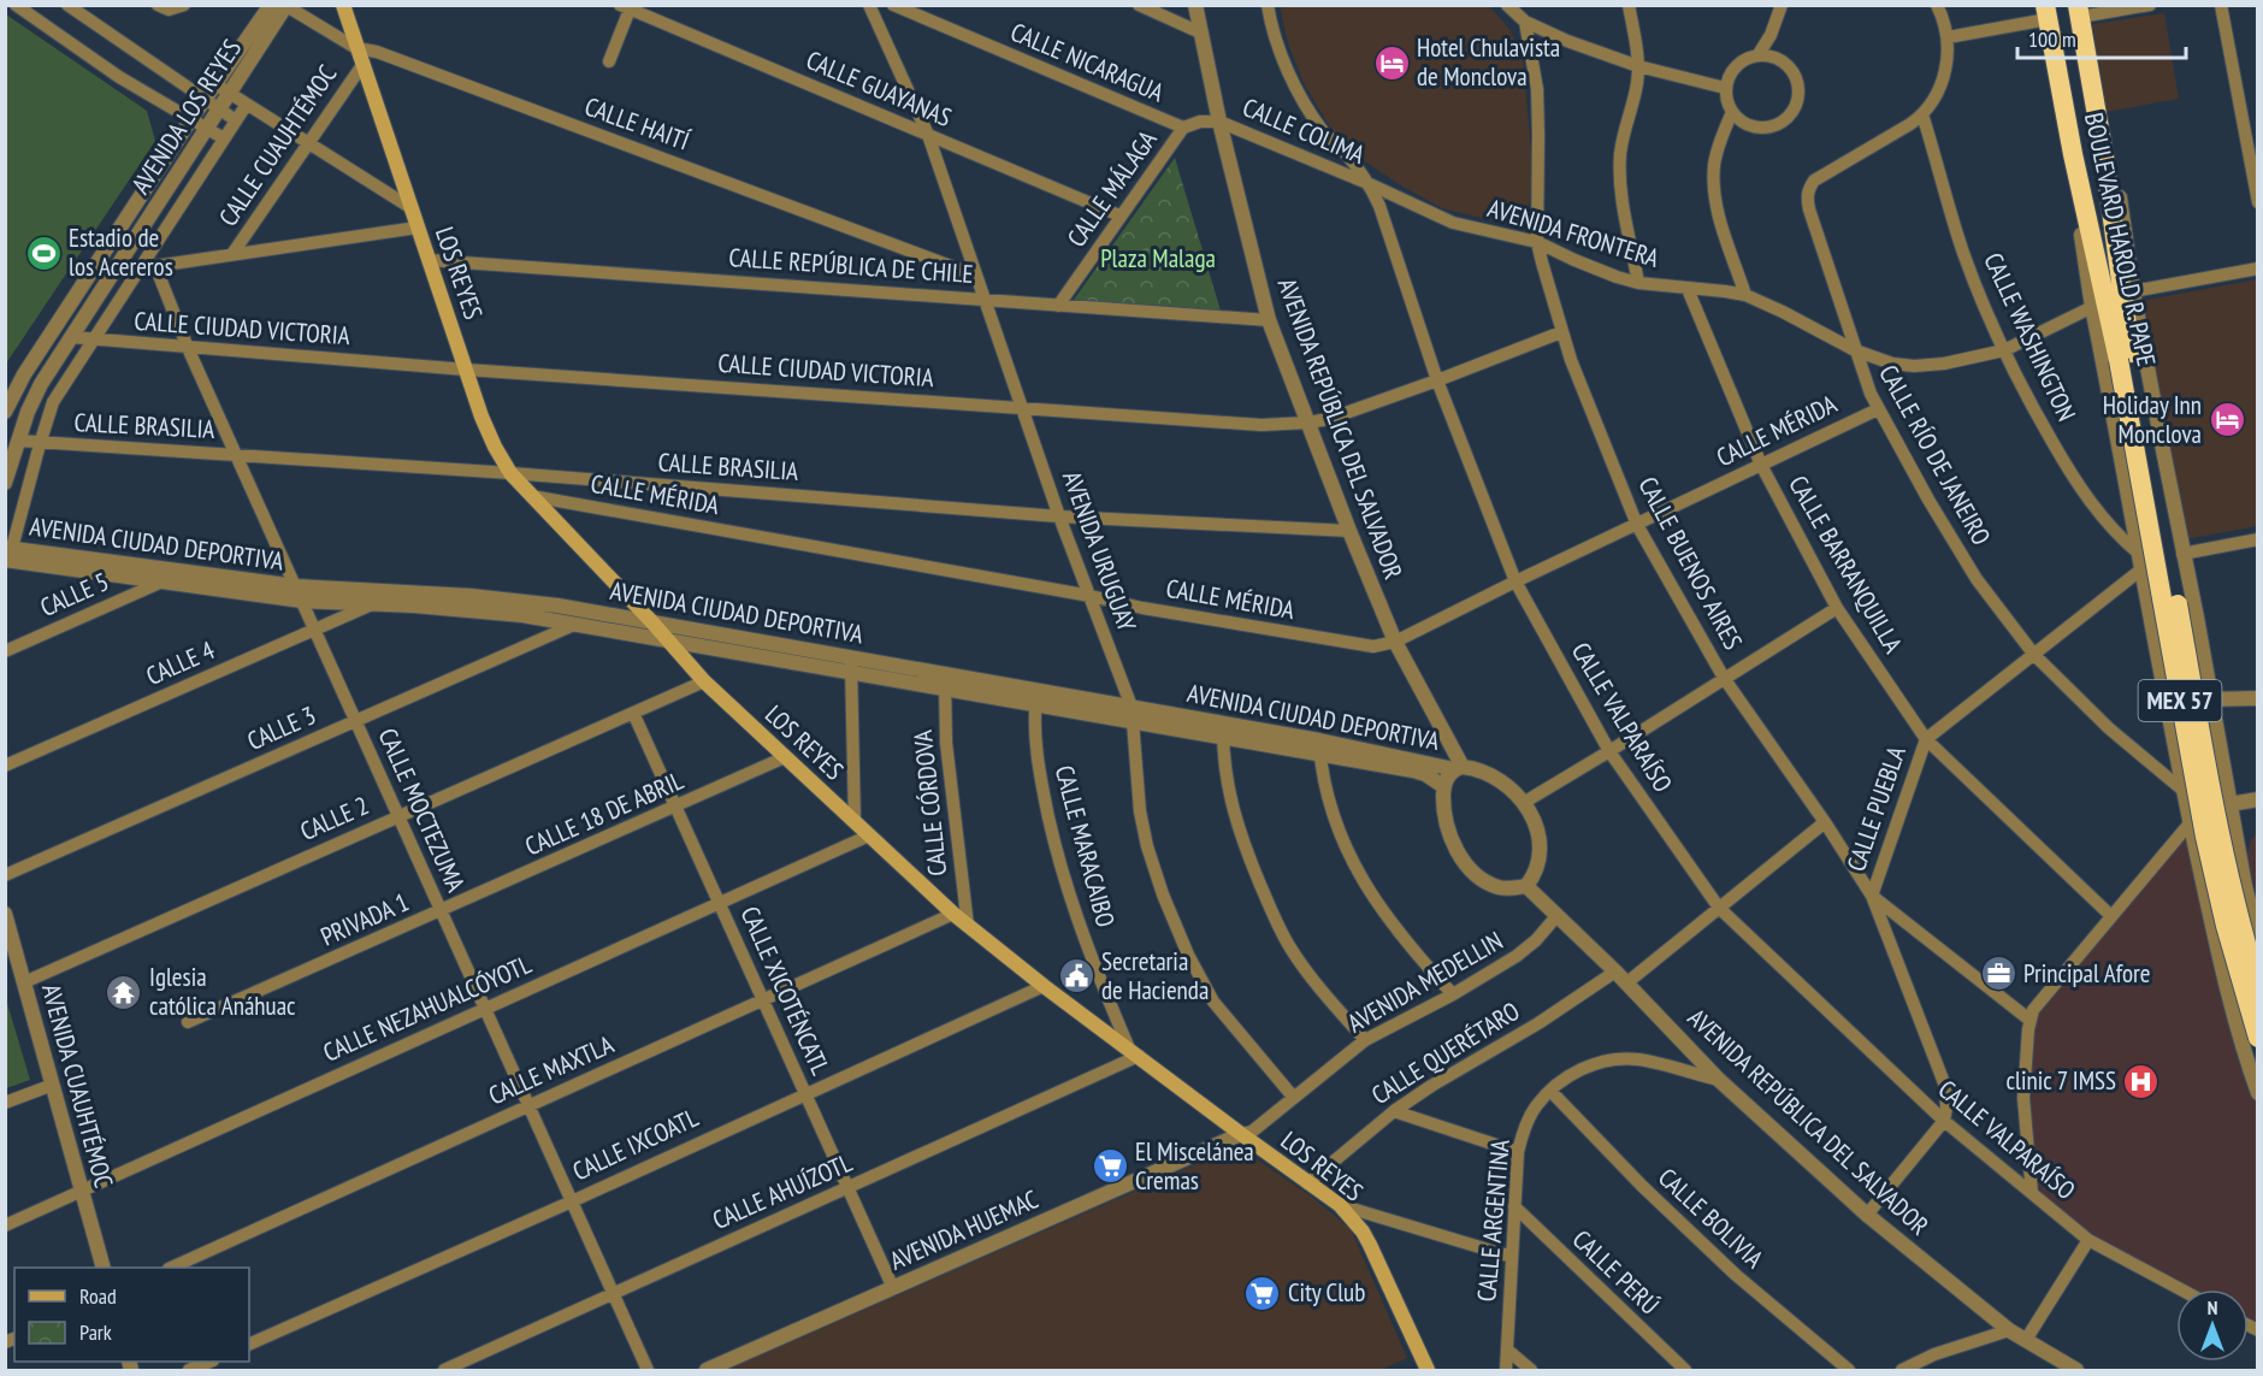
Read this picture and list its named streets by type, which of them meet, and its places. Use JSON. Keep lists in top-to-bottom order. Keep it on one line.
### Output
{"streets":{"highway":["BOULEVARD HAROLD R. PAPE","MEX 57"],"main road":["LOS REYES"],"street":["CALLE NICARAGUA","CALLE GUAYANAS","AVENIDA LOS REYES","CALLE HAITÍ","CALLE COLIMA","CALLE CUAUHTÉMOC","CALLE MÁLAGA","AVENIDA FRONTERA","CALLE REPÚBLICA DE CHILE","CALLE CIUDAD VICTORIA","CALLE WASHINGTON","CALLE BRASILIA","AVENIDA REPÚBLICA DEL SALVADOR","CALLE MÉRIDA","CALLE RÍO DE JANEIRO","AVENIDA CIUDAD DEPORTIVA","AVENIDA URUGUAY","CALLE BUENOS AIRES","CALLE BARRANQUILLA","CALLE 5","CALLE 4","CALLE VALPARAÍSO","CALLE 3","CALLE CÓRDOVA","CALLE PUEBLA","CALLE MOCTEZUMA","CALLE 18 DE ABRIL","CALLE 2","CALLE MARACAIBO","PRIVADA 1","AVENIDA MEDELLIN","CALLE XICOTÉNCATL","CALLE NEZAHUALCÓYOTL","CALLE QUERÉTARO","CALLE MAXTLA","AVENIDA CUAUHTÉMOC","CALLE IXCOATL","CALLE AHUÍZOTL","CALLE BOLIVIA","CALLE ARGENTINA","AVENIDA HUEMAC","CALLE PERÚ"]},"crossings":[["CALLE NICARAGUA","CALLE MÁLAGA"],["CALLE GUAYANAS","CALLE MÁLAGA"],["CALLE GUAYANAS","AVENIDA URUGUAY"],["AVENIDA LOS REYES","CALLE HAITÍ"],["AVENIDA LOS REYES","CALLE CIUDAD VICTORIA"],["AVENIDA LOS REYES","CALLE BRASILIA"],["CALLE HAITÍ","LOS REYES"],["CALLE HAITÍ","AVENIDA URUGUAY"],["CALLE COLIMA","CALLE MÁLAGA"],["CALLE COLIMA","AVENIDA FRONTERA"],["CALLE COLIMA","AVENIDA REPÚBLICA DEL SALVADOR"],["CALLE COLIMA","CALLE VALPARAÍSO"],["CALLE CUAUHTÉMOC","LOS REYES"],["CALLE MÁLAGA","CALLE REPÚBLICA DE CHILE"],["CALLE MÁLAGA","AVENIDA REPÚBLICA DEL SALVADOR"],["AVENIDA FRONTERA","CALLE WASHINGTON"],["AVENIDA FRONTERA","CALLE RÍO DE JANEIRO"],["AVENIDA FRONTERA","CALLE BUENOS AIRES"],["AVENIDA FRONTERA","CALLE BARRANQUILLA"],["AVENIDA FRONTERA","CALLE VALPARAÍSO"],["CALLE REPÚBLICA DE CHILE","LOS REYES"],["CALLE REPÚBLICA DE CHILE","AVENIDA REPÚBLICA DEL SALVADOR"],["CALLE REPÚBLICA DE CHILE","AVENIDA URUGUAY"],["LOS REYES","CALLE CIUDAD VICTORIA"],["LOS REYES","CALLE BRASILIA"],["LOS REYES","CALLE MÉRIDA"],["LOS REYES","AVENIDA CIUDAD DEPORTIVA"],["LOS REYES","CALLE CÓRDOVA"],["LOS REYES","CALLE 18 DE ABRIL"],["LOS REYES","CALLE 2"],["LOS REYES","CALLE MARACAIBO"],["LOS REYES","AVENIDA MEDELLIN"],["LOS REYES","CALLE NEZAHUALCÓYOTL"],["LOS REYES","CALLE QUERÉTARO"],["LOS REYES","CALLE MAXTLA"],["LOS REYES","CALLE IXCOATL"],["LOS REYES","CALLE AHUÍZOTL"],["LOS REYES","AVENIDA HUEMAC"],["CALLE CIUDAD VICTORIA","AVENIDA REPÚBLICA DEL SALVADOR"],["CALLE CIUDAD VICTORIA","AVENIDA URUGUAY"],["CALLE CIUDAD VICTORIA","CALLE BUENOS AIRES"],["CALLE CIUDAD VICTORIA","CALLE VALPARAÍSO"],["CALLE CIUDAD VICTORIA","CALLE MOCTEZUMA"],["CALLE WASHINGTON","CALLE RÍO DE JANEIRO"],["CALLE BRASILIA","AVENIDA REPÚBLICA DEL SALVADOR"],["CALLE BRASILIA","AVENIDA URUGUAY"],["CALLE BRASILIA","CALLE MOCTEZUMA"],["AVENIDA REPÚBLICA DEL SALVADOR","CALLE MÉRIDA"],["AVENIDA REPÚBLICA DEL SALVADOR","AVENIDA CIUDAD DEPORTIVA"],["AVENIDA REPÚBLICA DEL SALVADOR","AVENIDA MEDELLIN"],["AVENIDA REPÚBLICA DEL SALVADOR","CALLE QUERÉTARO"],["AVENIDA REPÚBLICA DEL SALVADOR","CALLE ARGENTINA"],["CALLE MÉRIDA","CALLE RÍO DE JANEIRO"],["CALLE MÉRIDA","AVENIDA URUGUAY"],["CALLE MÉRIDA","CALLE BUENOS AIRES"],["CALLE MÉRIDA","CALLE BARRANQUILLA"],["CALLE MÉRIDA","CALLE VALPARAÍSO"],["CALLE RÍO DE JANEIRO","CALLE PUEBLA"],["AVENIDA CIUDAD DEPORTIVA","AVENIDA URUGUAY"],["AVENIDA CIUDAD DEPORTIVA","CALLE 5"],["AVENIDA CIUDAD DEPORTIVA","CALLE 4"],["AVENIDA CIUDAD DEPORTIVA","CALLE 3"],["AVENIDA CIUDAD DEPORTIVA","CALLE CÓRDOVA"],["AVENIDA CIUDAD DEPORTIVA","CALLE MOCTEZUMA"],["AVENIDA CIUDAD DEPORTIVA","CALLE MARACAIBO"],["AVENIDA URUGUAY","AVENIDA MEDELLIN"],["CALLE BUENOS AIRES","CALLE PUEBLA"],["CALLE BARRANQUILLA","CALLE PUEBLA"],["CALLE 4","CALLE MOCTEZUMA"],["CALLE VALPARAÍSO","CALLE PUEBLA"],["CALLE 3","CALLE MOCTEZUMA"],["CALLE MOCTEZUMA","CALLE 18 DE ABRIL"],["CALLE MOCTEZUMA","CALLE 2"],["CALLE MOCTEZUMA","PRIVADA 1"],["CALLE MOCTEZUMA","CALLE NEZAHUALCÓYOTL"],["CALLE MOCTEZUMA","CALLE MAXTLA"],["CALLE MOCTEZUMA","CALLE IXCOATL"],["CALLE MOCTEZUMA","CALLE AHUÍZOTL"],["CALLE 18 DE ABRIL","PRIVADA 1"],["CALLE 18 DE ABRIL","CALLE XICOTÉNCATL"],["CALLE 2","CALLE XICOTÉNCATL"],["CALLE 2","AVENIDA CUAUHTÉMOC"],["CALLE MARACAIBO","CALLE AHUÍZOTL"],["AVENIDA MEDELLIN","AVENIDA HUEMAC"],["CALLE XICOTÉNCATL","CALLE NEZAHUALCÓYOTL"],["CALLE XICOTÉNCATL","CALLE MAXTLA"],["CALLE XICOTÉNCATL","CALLE IXCOATL"],["CALLE XICOTÉNCATL","CALLE AHUÍZOTL"],["CALLE XICOTÉNCATL","AVENIDA HUEMAC"],["CALLE NEZAHUALCÓYOTL","AVENIDA CUAUHTÉMOC"],["CALLE BOLIVIA","CALLE ARGENTINA"],["CALLE ARGENTINA","CALLE PERÚ"]],"parks":["Plaza Malaga"],"places":{"hotel":["Hotel Chulavista de Monclova","Holiday Inn Monclova"],"sports":["Estadio de los Acereros"],"office":["Principal Afore"],"public building":["Secretaria de Hacienda"],"temple":["Iglesia católica Anáhuac"],"hospital":["clinic 7 IMSS"],"supermarket":["El Miscelánea Cremas","City Club"]},"legend":["Road","Park"],"scale_bar":"100 m","north":"top"}
